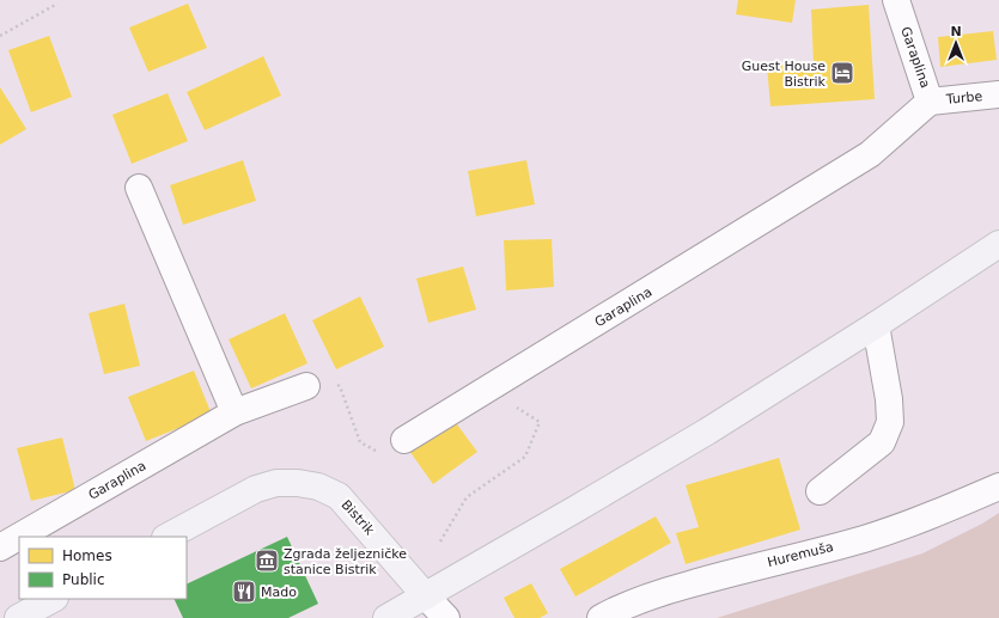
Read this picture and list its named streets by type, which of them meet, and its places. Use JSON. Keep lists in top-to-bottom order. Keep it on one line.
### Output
{"streets":{"main road":["Bistrik"],"street":["Garaplina","Turbe","Huremuša"]},"crossings":[["Garaplina","Turbe"]],"places":{"hotel":["Guest House Bistrik"],"museum":["Zgrada željezničke stanice Bistrik"],"restaurant":["Mado"]},"legend":["Homes","Public"],"north":"top"}
